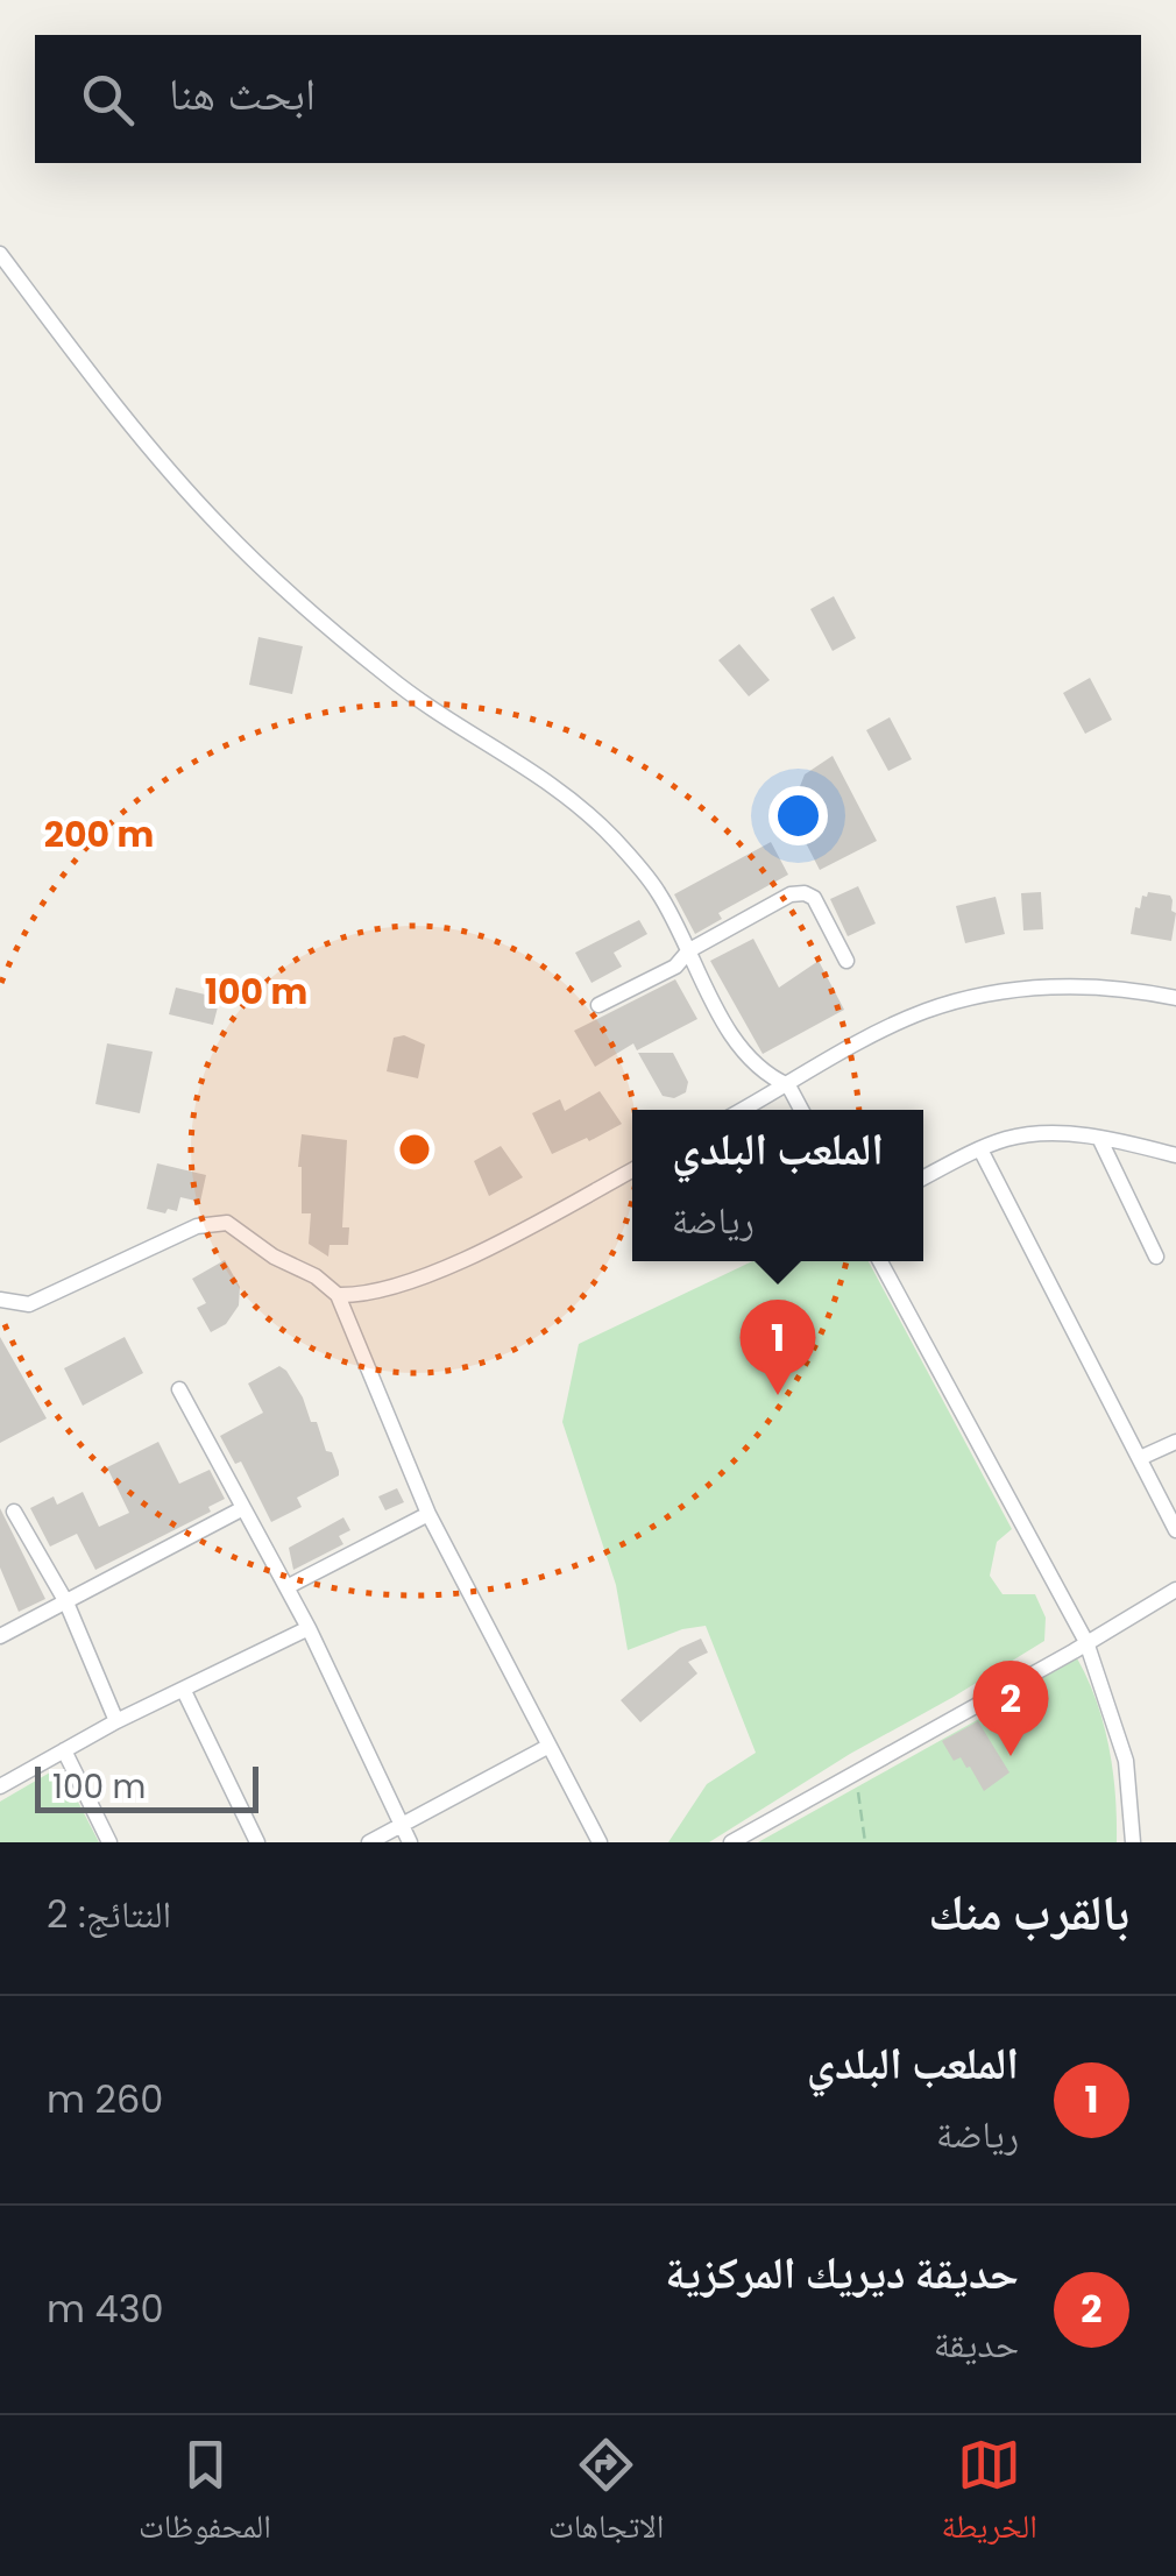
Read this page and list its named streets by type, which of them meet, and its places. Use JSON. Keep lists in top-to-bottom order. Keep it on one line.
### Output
{"scale_bar":"100 m","page":{"search":"ابحث هنا","popup":["الملعب البلدي","رياضة"],"pins":["1","2"],"scale":"100 m","heading":["بالقرب منك","النتائج: 2"],"list":[{"mark":"1","name":"الملعب البلدي","note":"رياضة","value":"260 m"},{"mark":"2","name":"حديقة ديريك المركزية","note":"حديقة","value":"430 m"}],"nav":["الخريطة","الاتجاهات","المحفوظات"]},"rings":["200 m","100 m"]}
